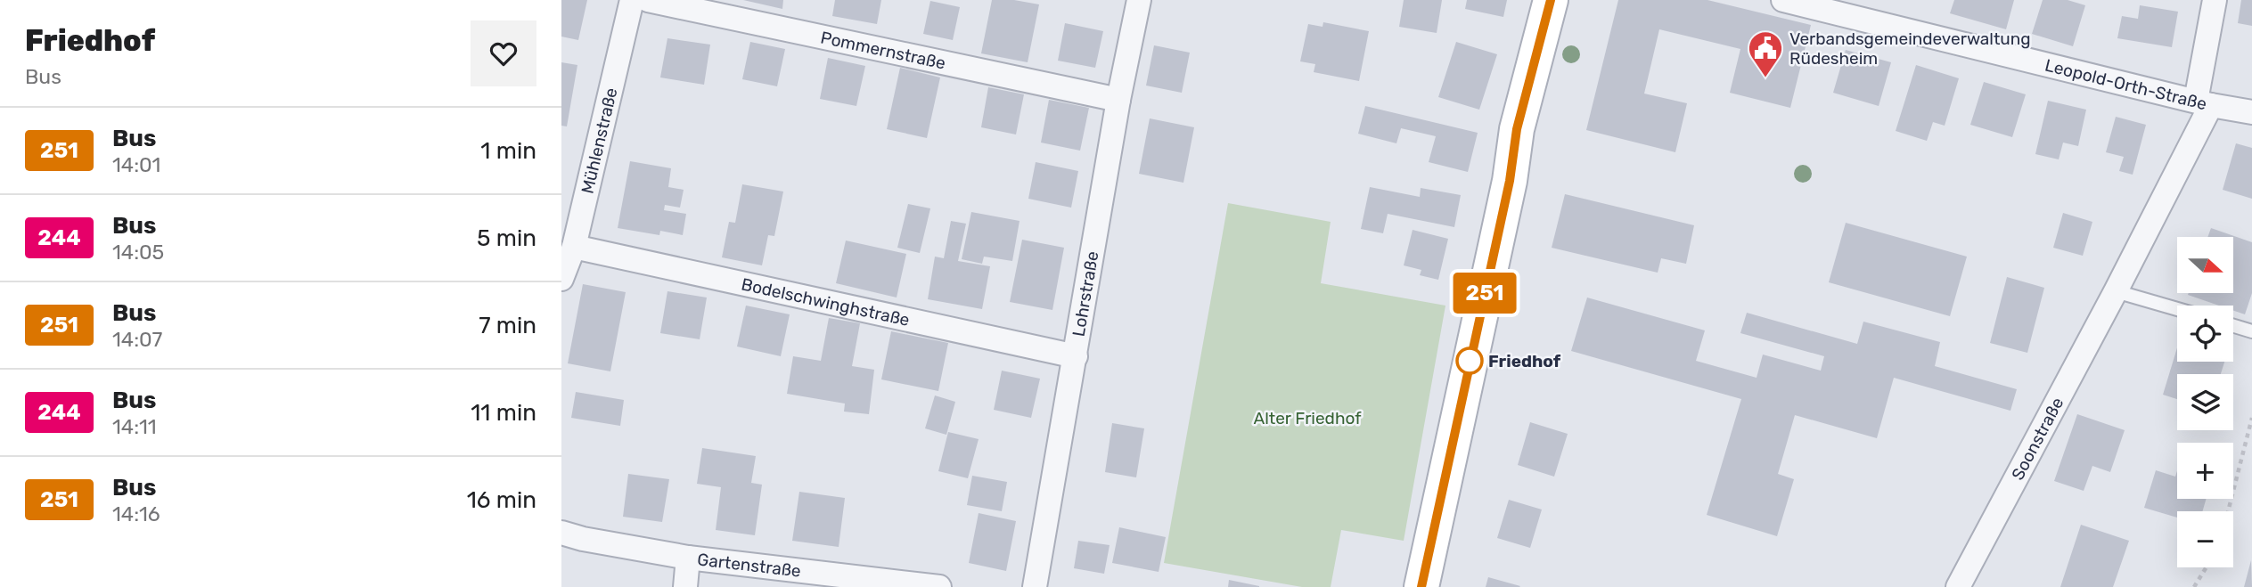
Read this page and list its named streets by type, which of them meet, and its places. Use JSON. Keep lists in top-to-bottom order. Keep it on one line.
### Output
{"streets":{"street":["Pommernstraße","Leopold-Orth-Straße","Mühlenstraße","Lohrstraße","Bodelschwinghstraße","Soonstraße","Gartenstraße"]},"crossings":[["Pommernstraße","Lohrstraße"],["Leopold-Orth-Straße","Soonstraße"],["Mühlenstraße","Bodelschwinghstraße"],["Lohrstraße","Bodelschwinghstraße"]],"parks":["Alter Friedhof"],"places":{"public building":["Verbandsgemeindeverwaltung Rüdesheim"],"other":["Friedhof"]},"lines":["bus line 251"],"north":"right","page":{"heading":["Friedhof","Bus"],"on_map":"251","list":[{"mark":"251","name":"Bus","note":"14:01","value":"1 min"},{"mark":"244","name":"Bus","note":"14:05","value":"5 min"},{"mark":"251","name":"Bus","note":"14:07","value":"7 min"},{"mark":"244","name":"Bus","note":"14:11","value":"11 min"},{"mark":"251","name":"Bus","note":"14:16","value":"16 min"}],"map_buttons":["+","−"]}}
